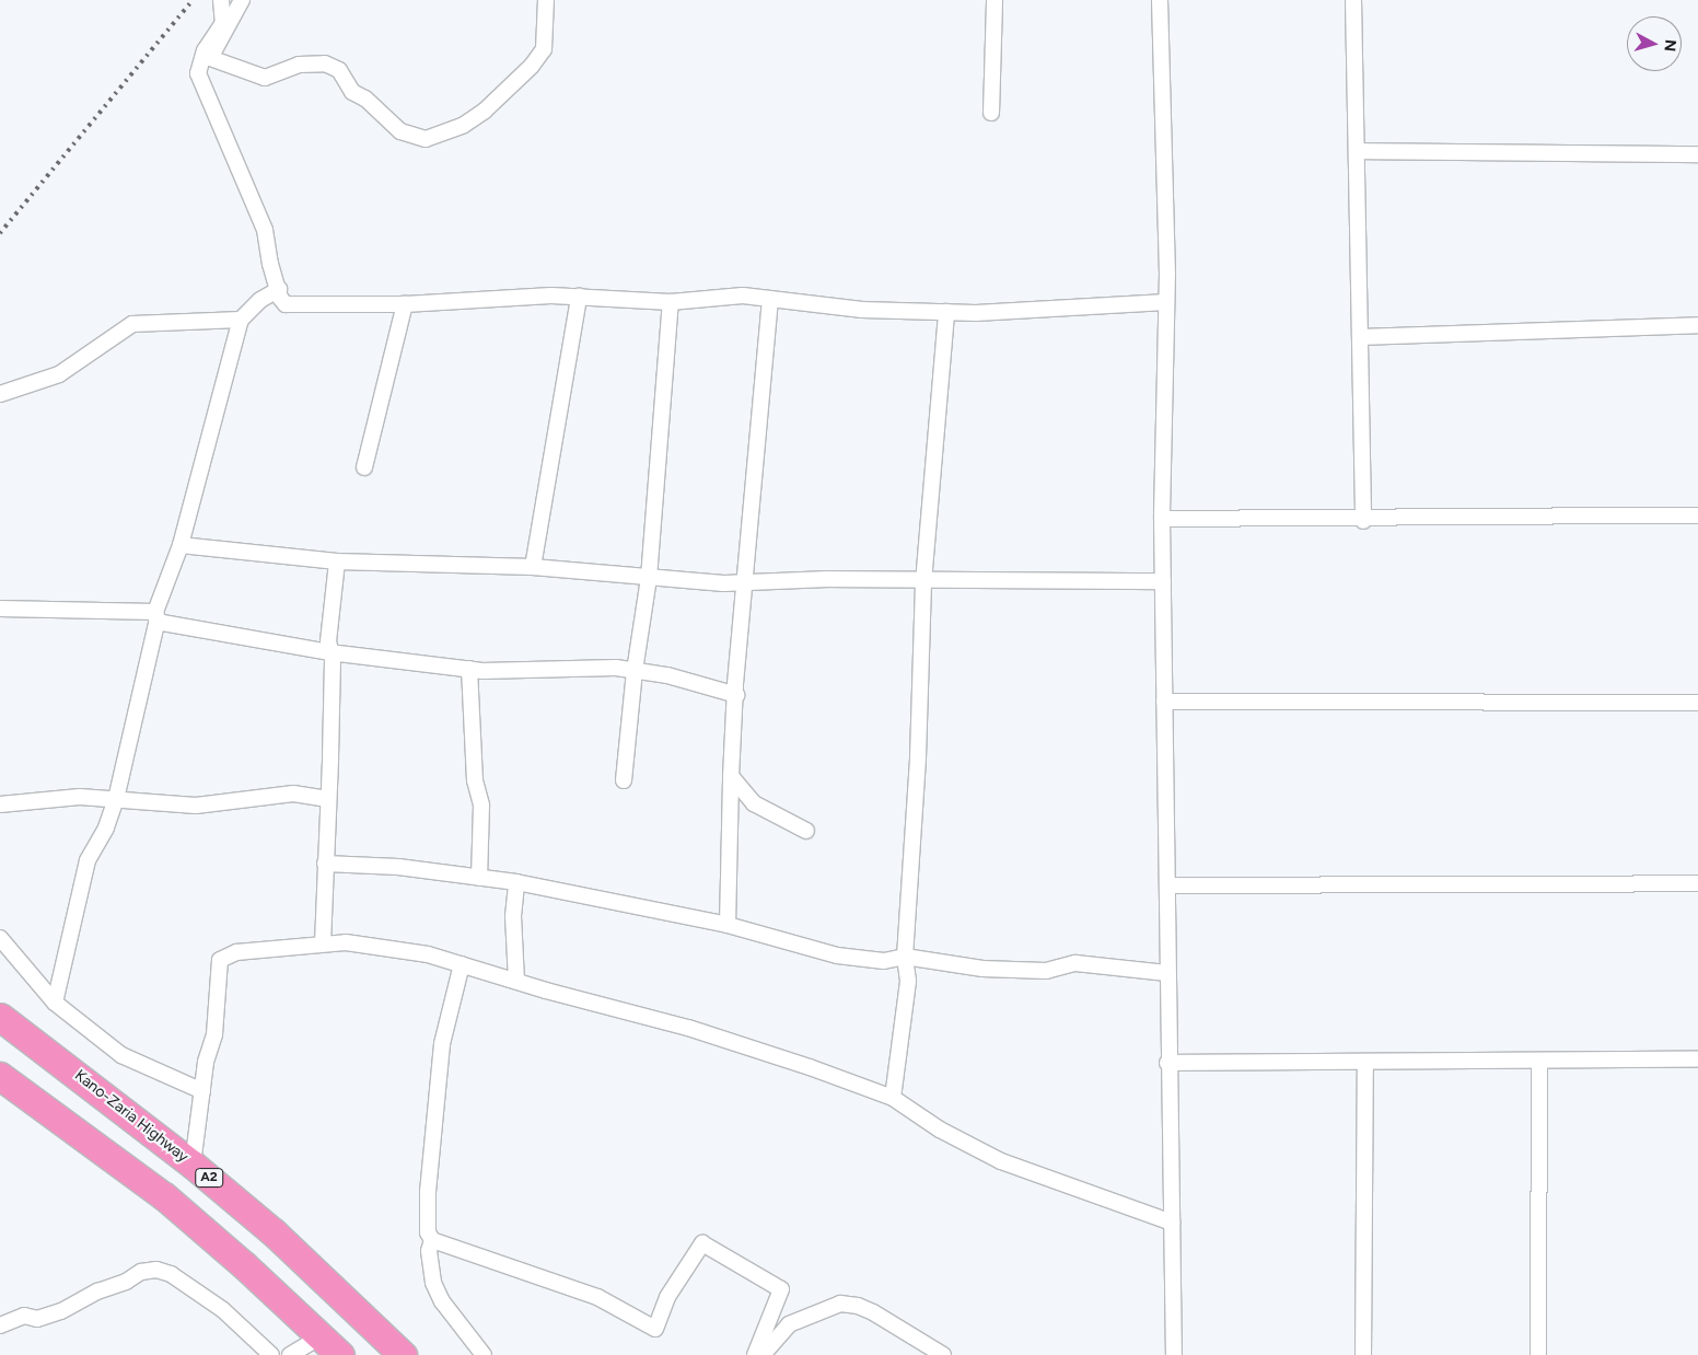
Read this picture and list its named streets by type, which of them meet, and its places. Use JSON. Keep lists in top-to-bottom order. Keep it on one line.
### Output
{"streets":{"highway":["Kano-Zaria Highway","A2"]},"north":"right"}
